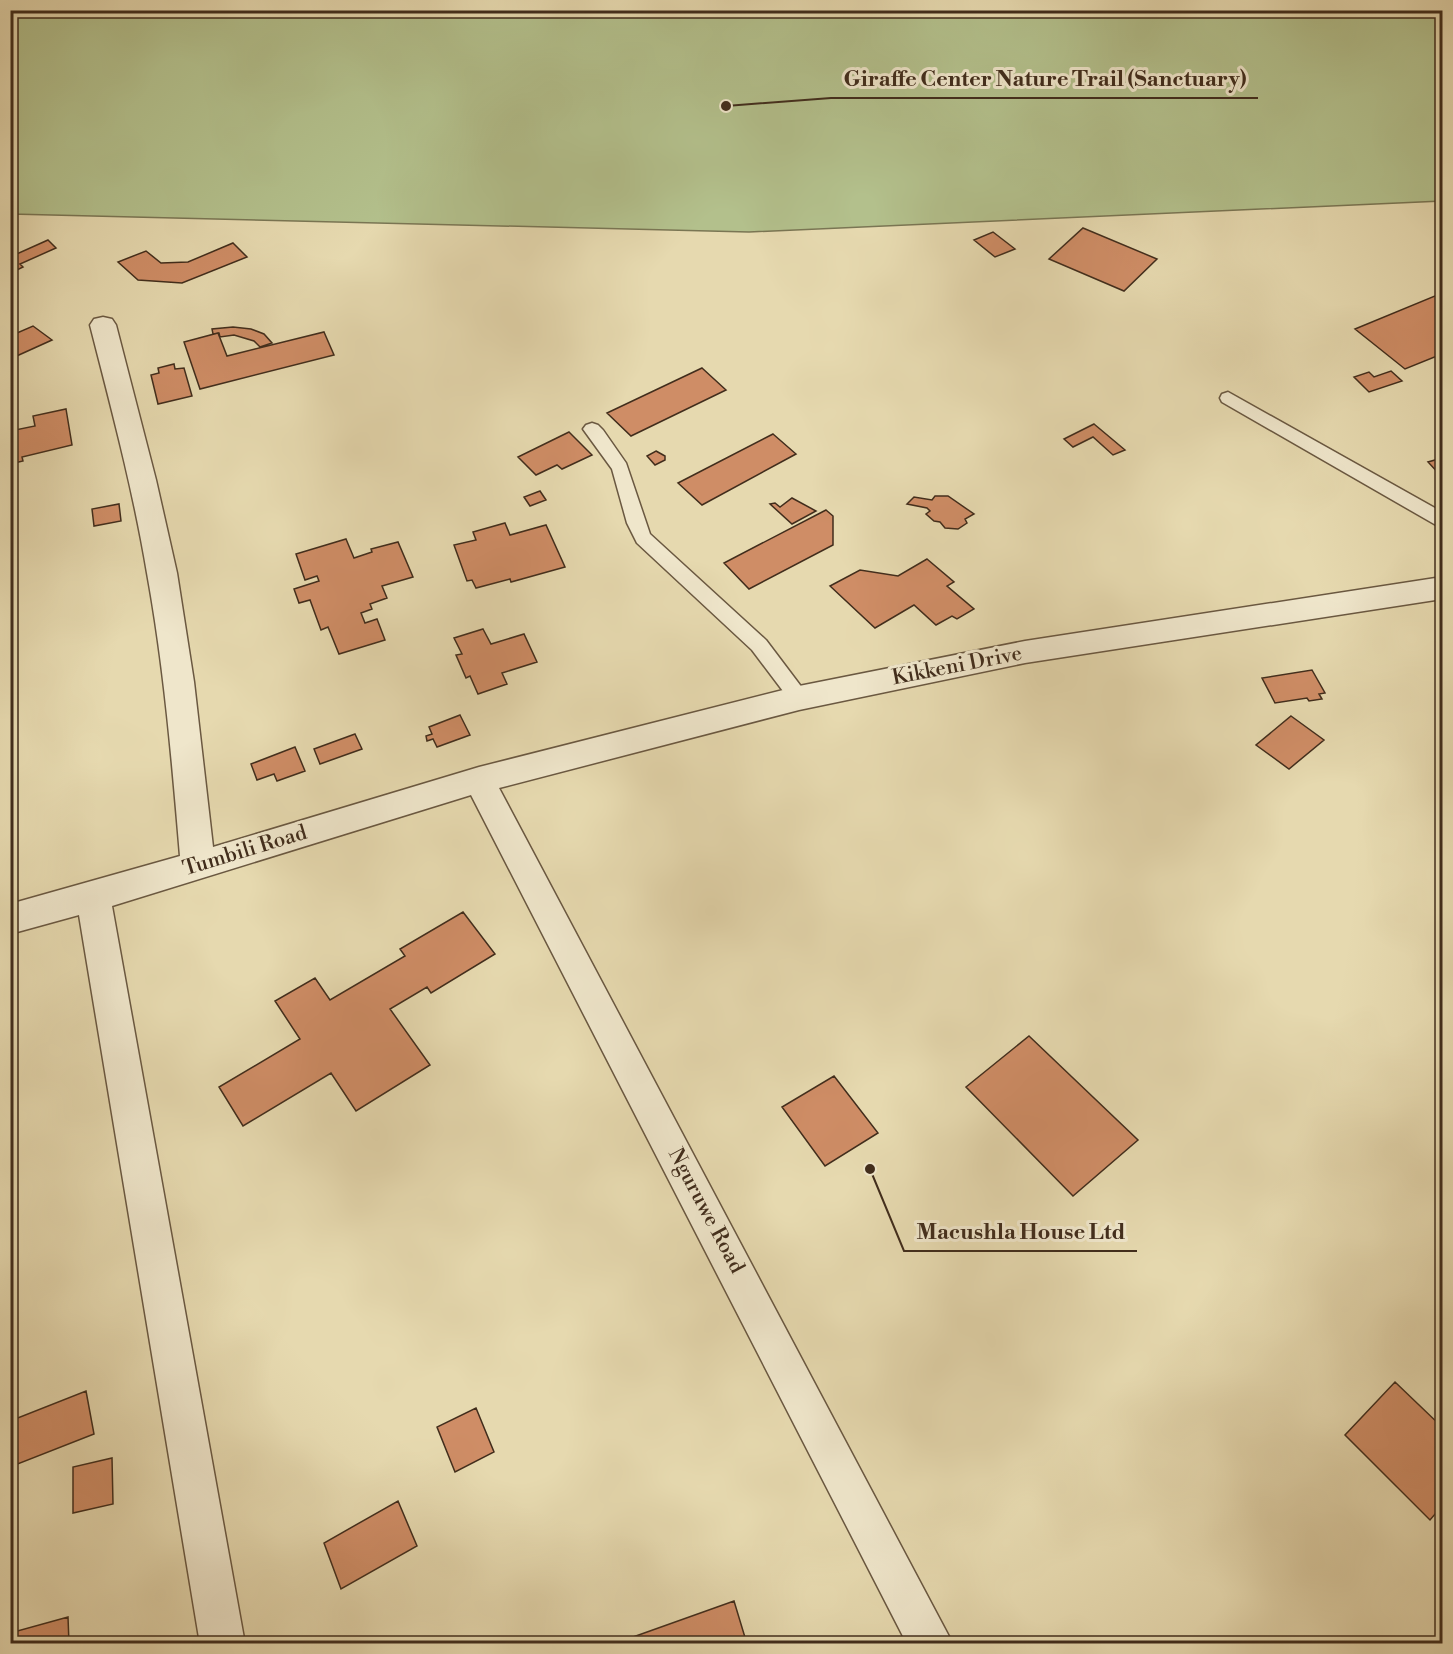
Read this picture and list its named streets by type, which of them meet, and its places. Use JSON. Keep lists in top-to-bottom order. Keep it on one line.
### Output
{"streets":{"street":["Kikkeni Drive","Tumbili Road","Nguruwe Road"]},"crossings":[["Kikkeni Drive","Tumbili Road"],["Kikkeni Drive","Nguruwe Road"],["Tumbili Road","Nguruwe Road"]],"places":["Giraffe Center Nature Trail (Sanctuary)","Macushla House Ltd"]}
